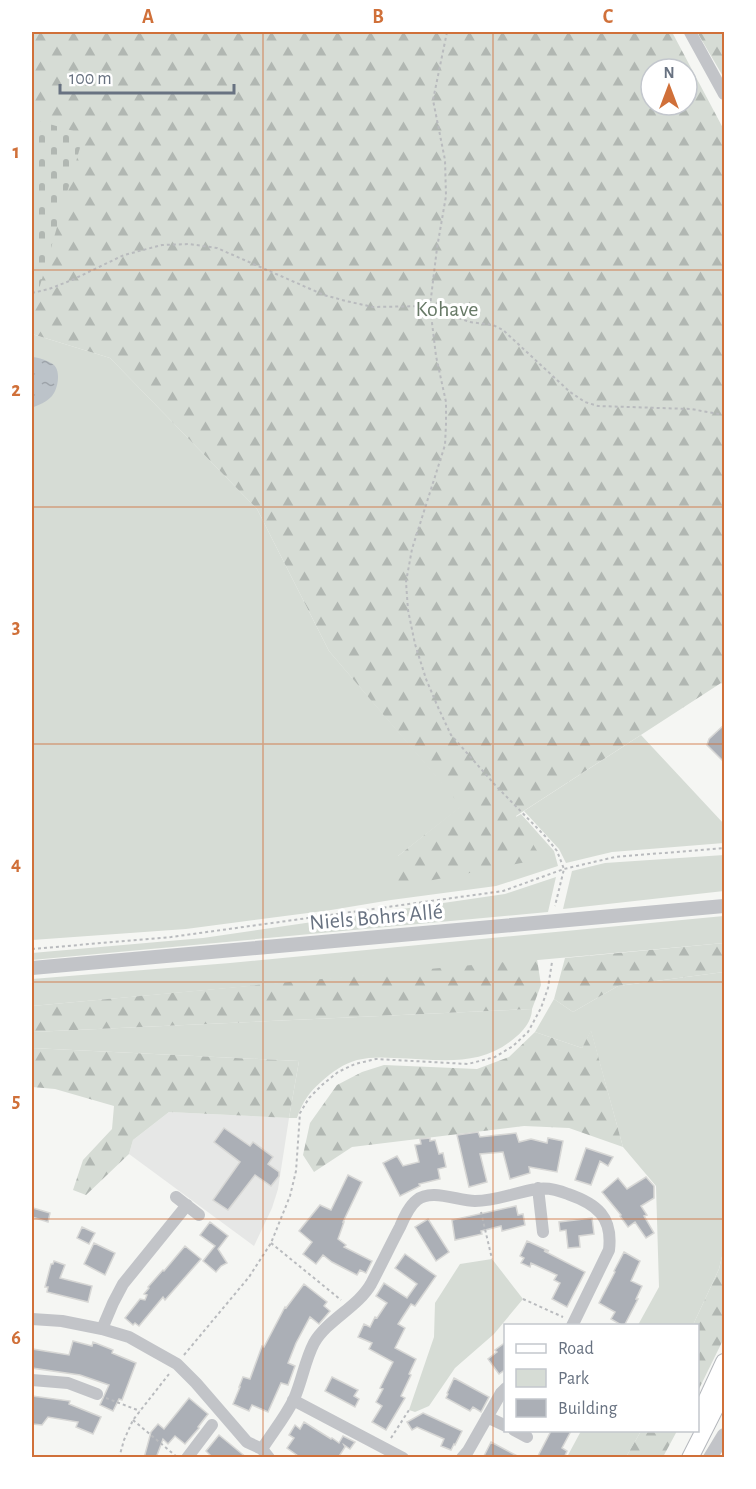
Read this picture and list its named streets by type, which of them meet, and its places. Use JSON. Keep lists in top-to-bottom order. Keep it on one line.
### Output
{"streets":{"street":["Niels Bohrs Allé"]},"parks":["Kohave"],"legend":["Road","Park","Building"],"scale_bar":"100 m","north":"top","grid":{"columns":["A","B","C"],"rows":["1","2","3","4","5","6"]}}
